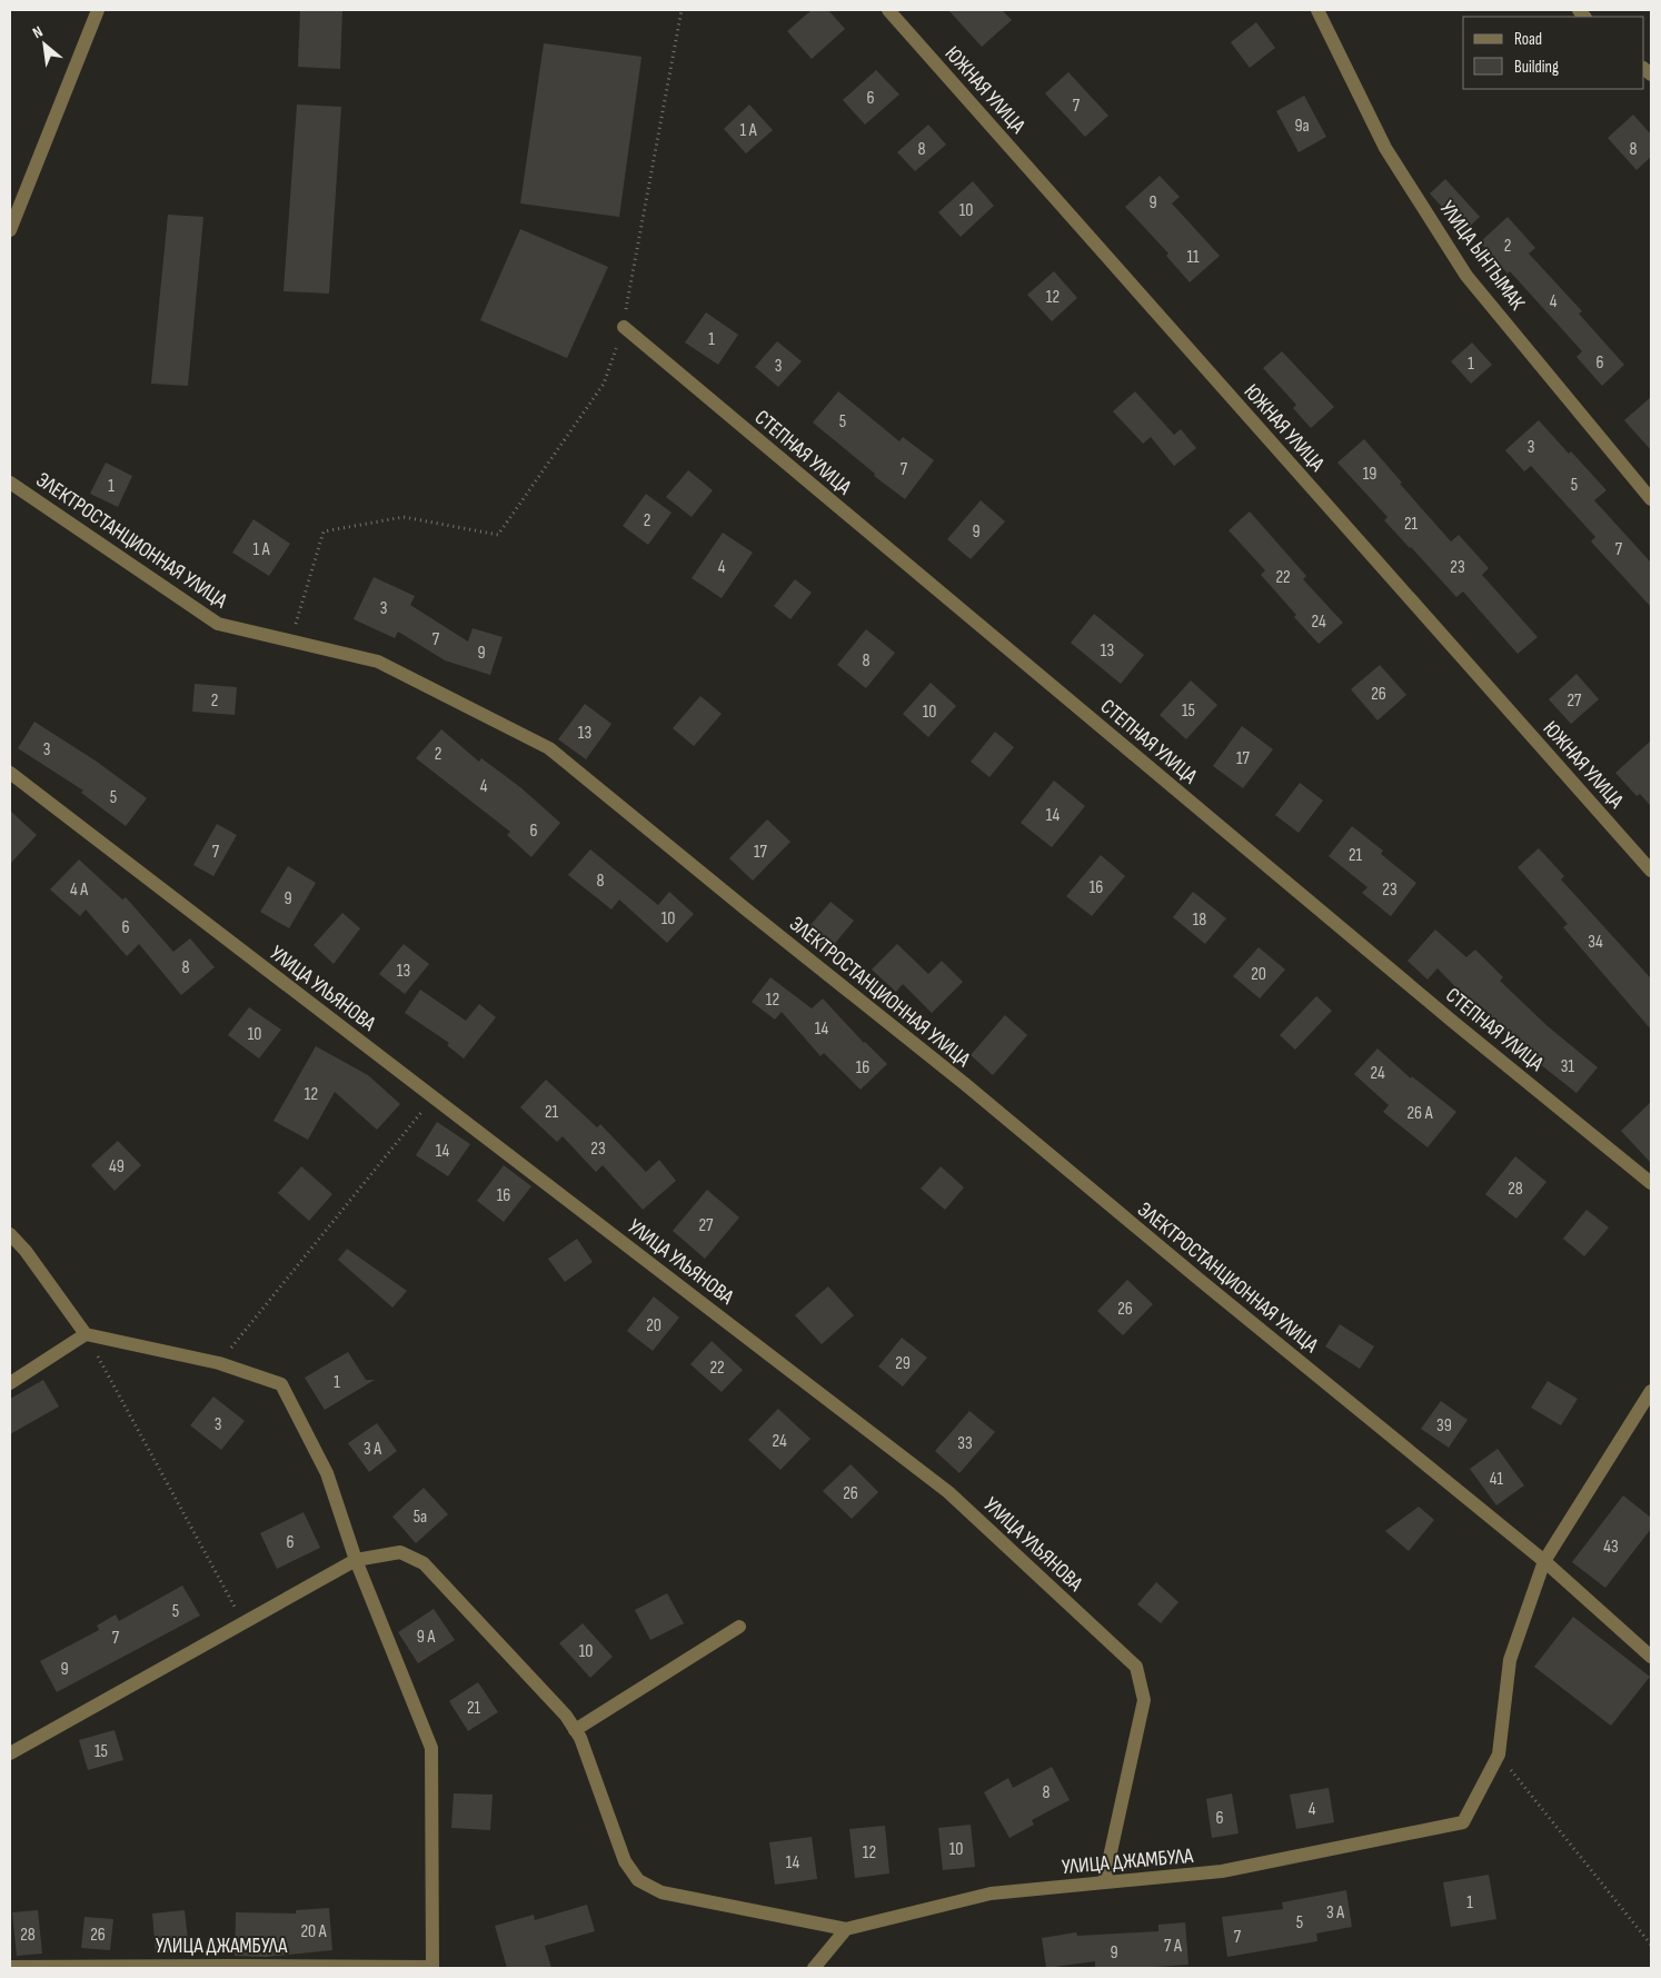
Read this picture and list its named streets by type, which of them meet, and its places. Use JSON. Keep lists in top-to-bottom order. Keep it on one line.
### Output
{"streets":{"street":["ЮЖНАЯ УЛИЦА","УЛИЦА ЫНТЫМАК","СТЕПНАЯ УЛИЦА","ЭЛЕКТРОСТАНЦИОННАЯ УЛИЦА","УЛИЦА УЛЬЯНОВА","УЛИЦА ДЖАМБУЛА"]},"crossings":[["УЛИЦА УЛЬЯНОВА","УЛИЦА ДЖАМБУЛА"]],"house_numbers":["6","7","9а","1 А","8","8","9","10","2","11","12","4","1","6","1","3","5","3","7","19","5","1","2","21","9","1 А","7","4","23","22","3","24","7","13","9","8","26","2","27","15","10","13","3","2","17","4","5","14","6","7","17","21","8","16","4 А","23","9","10","18","6","34","8","13","20","12","14","10","31","16","24","12","21","26 А","23","14","49","28","16","27","26","20","29","22","1","3","39","24","33","3 А","41","26","5а","6","43","5","9 А","7","10","9","21","15","8","4","6","10","12","14","1","3 А","5","20 А","28","26","7","7 А","9"],"legend":["Road","Building"],"north":"top left"}
